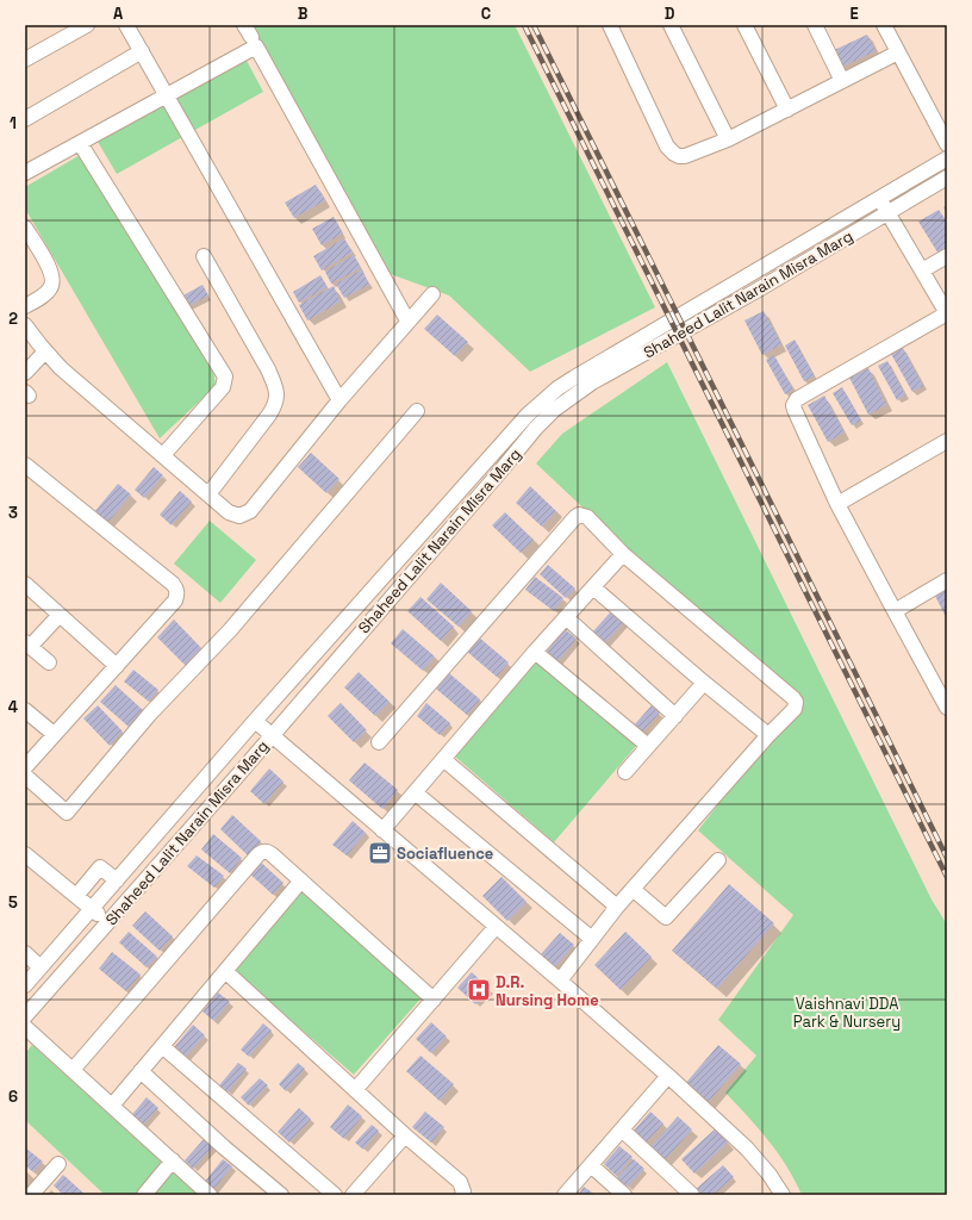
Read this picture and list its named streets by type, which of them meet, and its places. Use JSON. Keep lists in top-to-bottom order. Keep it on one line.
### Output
{"streets":{"street":["Shaheed Lalit Narain Misra Marg"]},"parks":["Vaishnavi DDA Park & Nursery"],"places":{"office":["Sociafluence"],"hospital":["D.R. Nursing Home"]},"grid":{"columns":["A","B","C","D","E"],"rows":["1","2","3","4","5","6"]}}
